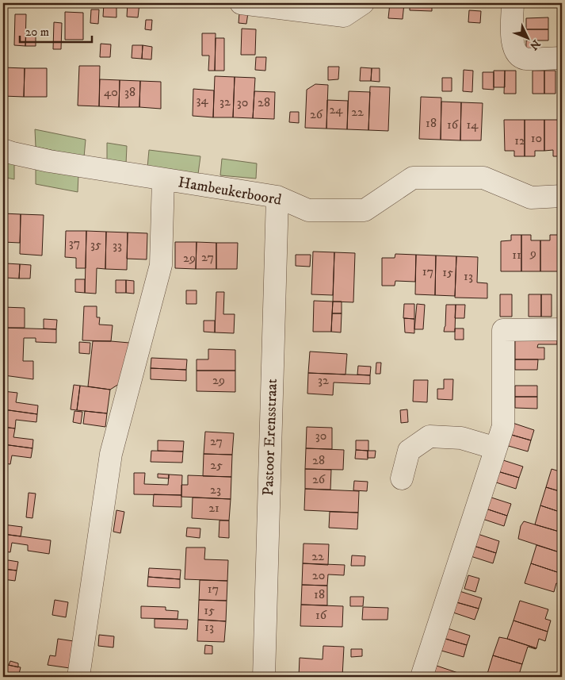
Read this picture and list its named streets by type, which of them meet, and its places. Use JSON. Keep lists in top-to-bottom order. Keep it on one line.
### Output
{"streets":{"street":["Hambeukerboord","Pastoor Erensstraat"]},"crossings":[["Hambeukerboord","Pastoor Erensstraat"]],"house_numbers":["40","38","34","32","30","28","24","22","26","18","16","14","10","12","37","35","33","9","11","27","29","17","15","13","29","32","30","27","28","25","26","23","21","22","20","17","18","15","16","13"],"scale_bar":"20 m","north":"bottom right"}
